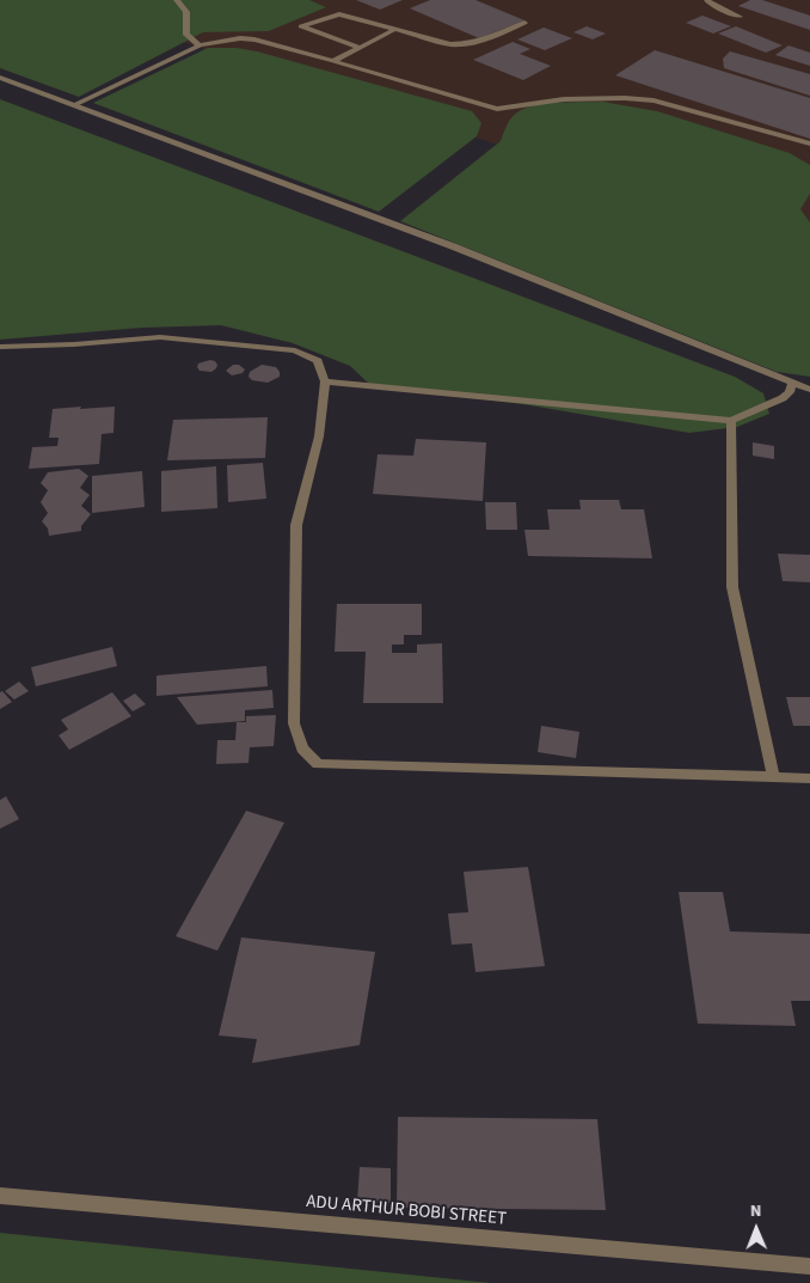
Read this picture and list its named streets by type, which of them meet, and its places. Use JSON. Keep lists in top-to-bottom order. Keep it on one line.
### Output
{"streets":{"street":["ADU ARTHUR BOBI STREET"]},"north":"top"}
